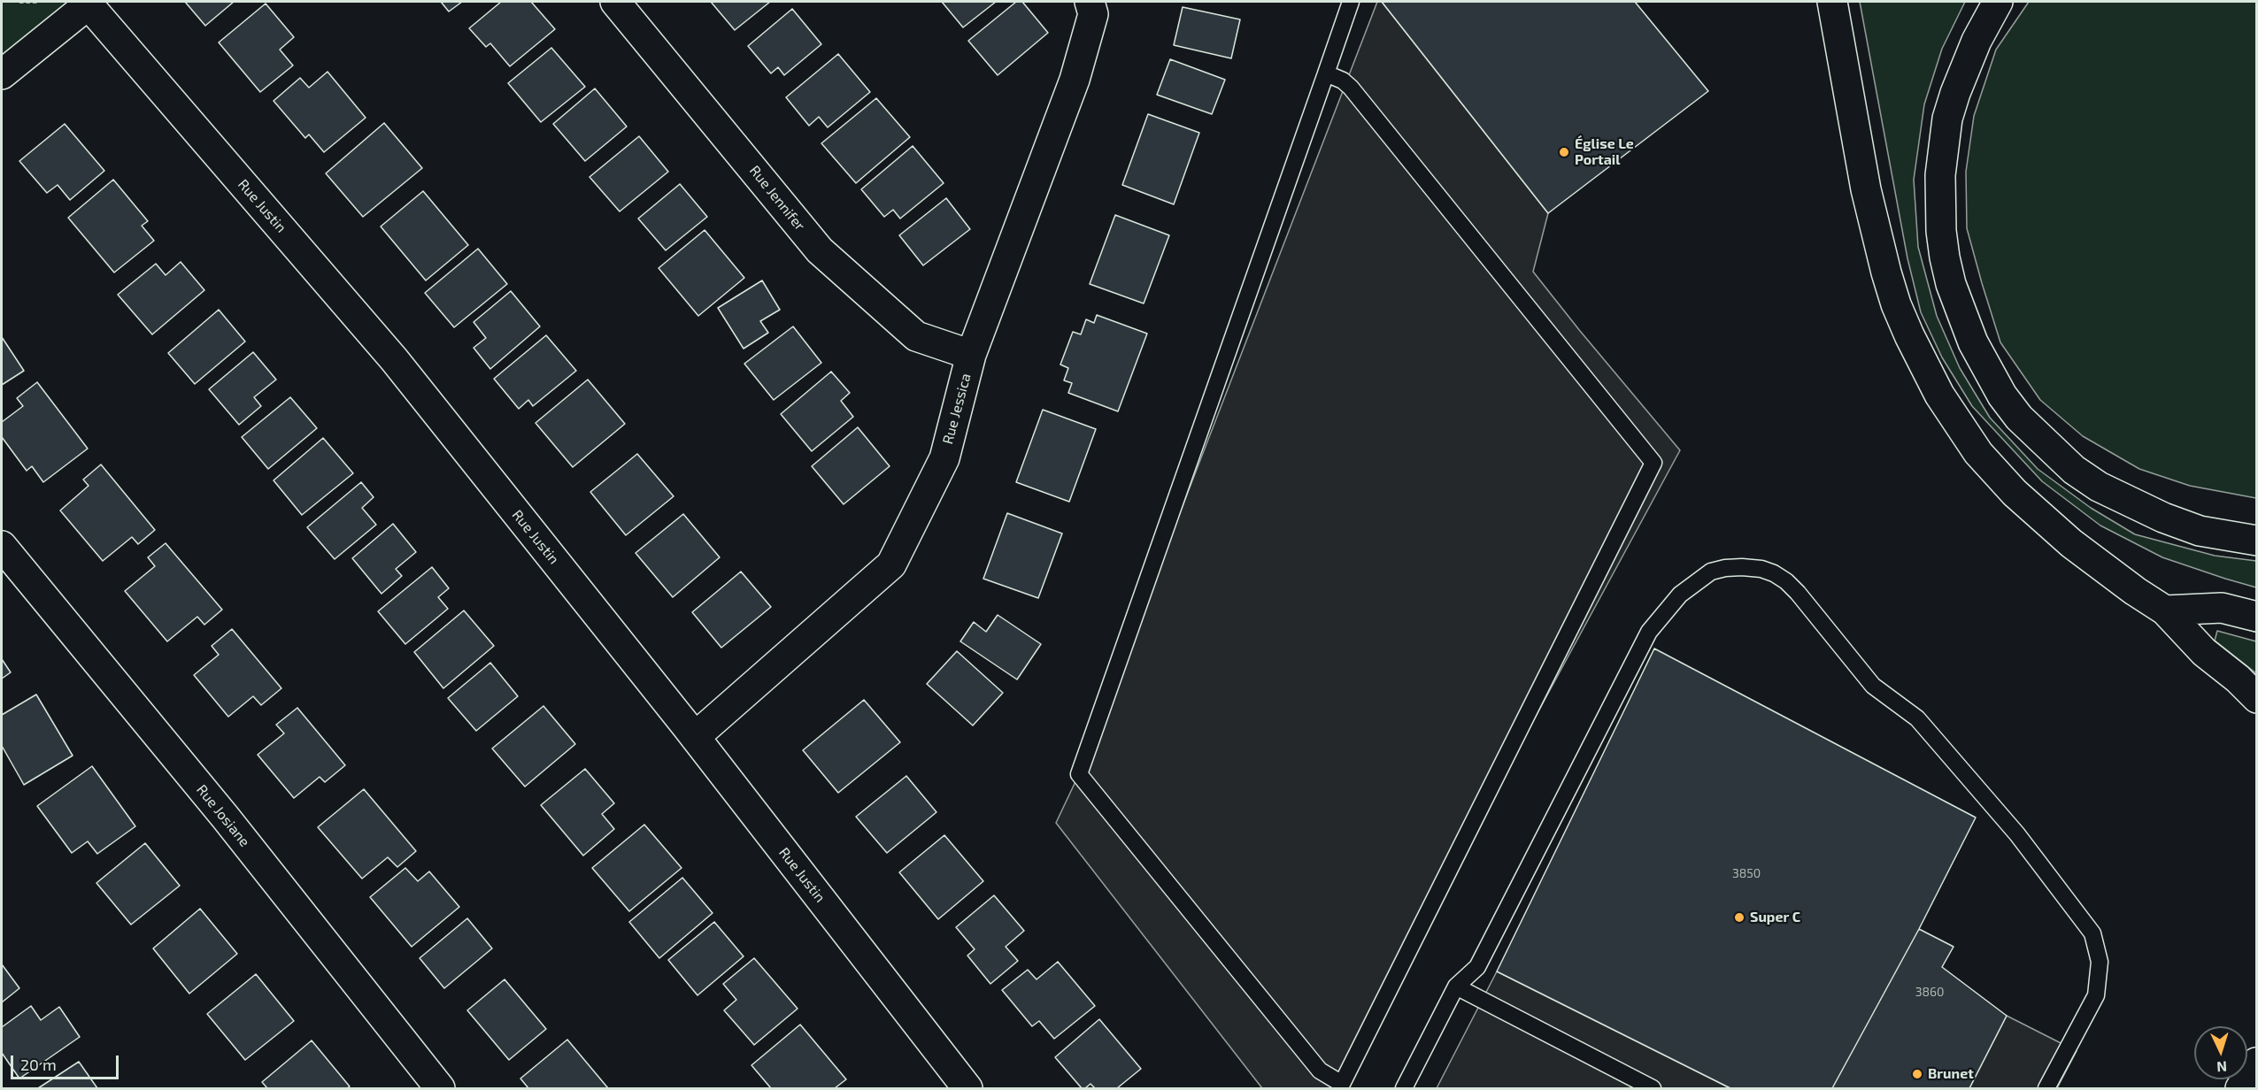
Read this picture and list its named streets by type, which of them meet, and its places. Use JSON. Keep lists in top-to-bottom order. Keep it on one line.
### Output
{"streets":{"main road":["Rue Jennifer","Rue Justin","Rue Jessica","Rue Josiane"]},"crossings":[["Rue Jennifer","Rue Jessica"],["Rue Justin","Rue Jessica"]],"places":["Église Le Portail","Super C","Brunet"],"house_numbers":["3850","3860"],"scale_bar":"20 m","north":"bottom"}
